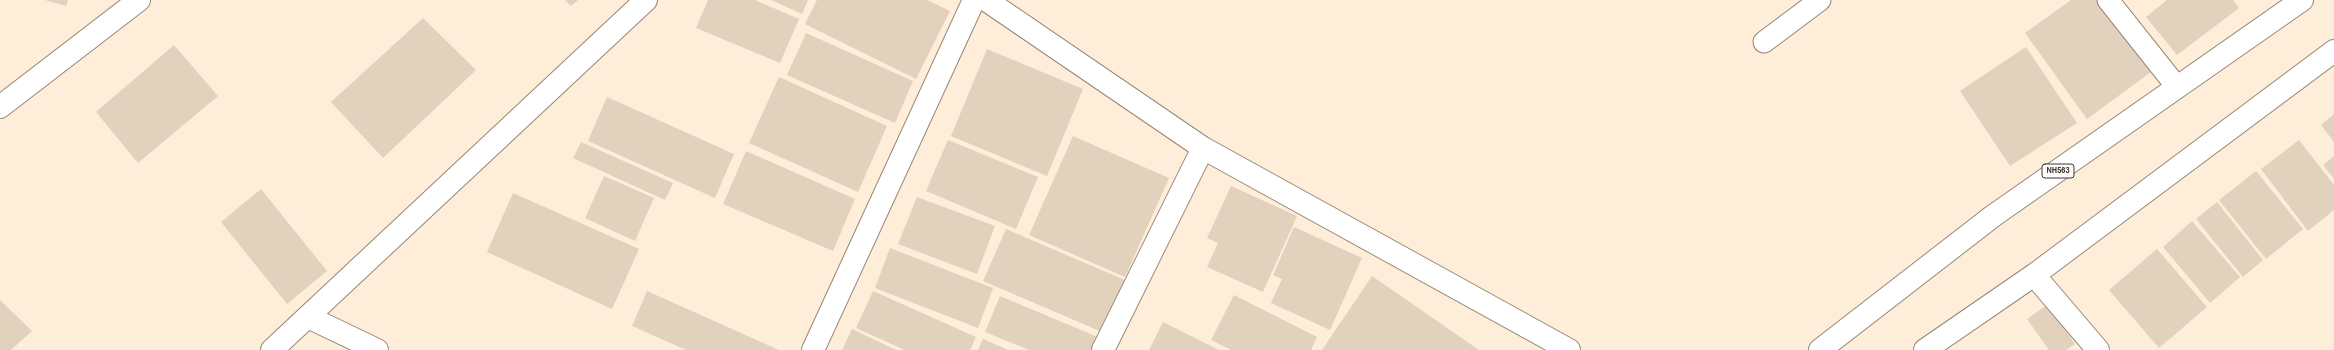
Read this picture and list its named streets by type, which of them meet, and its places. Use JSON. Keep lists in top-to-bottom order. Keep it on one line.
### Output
{"streets":{"main road":["NH563"]}}
